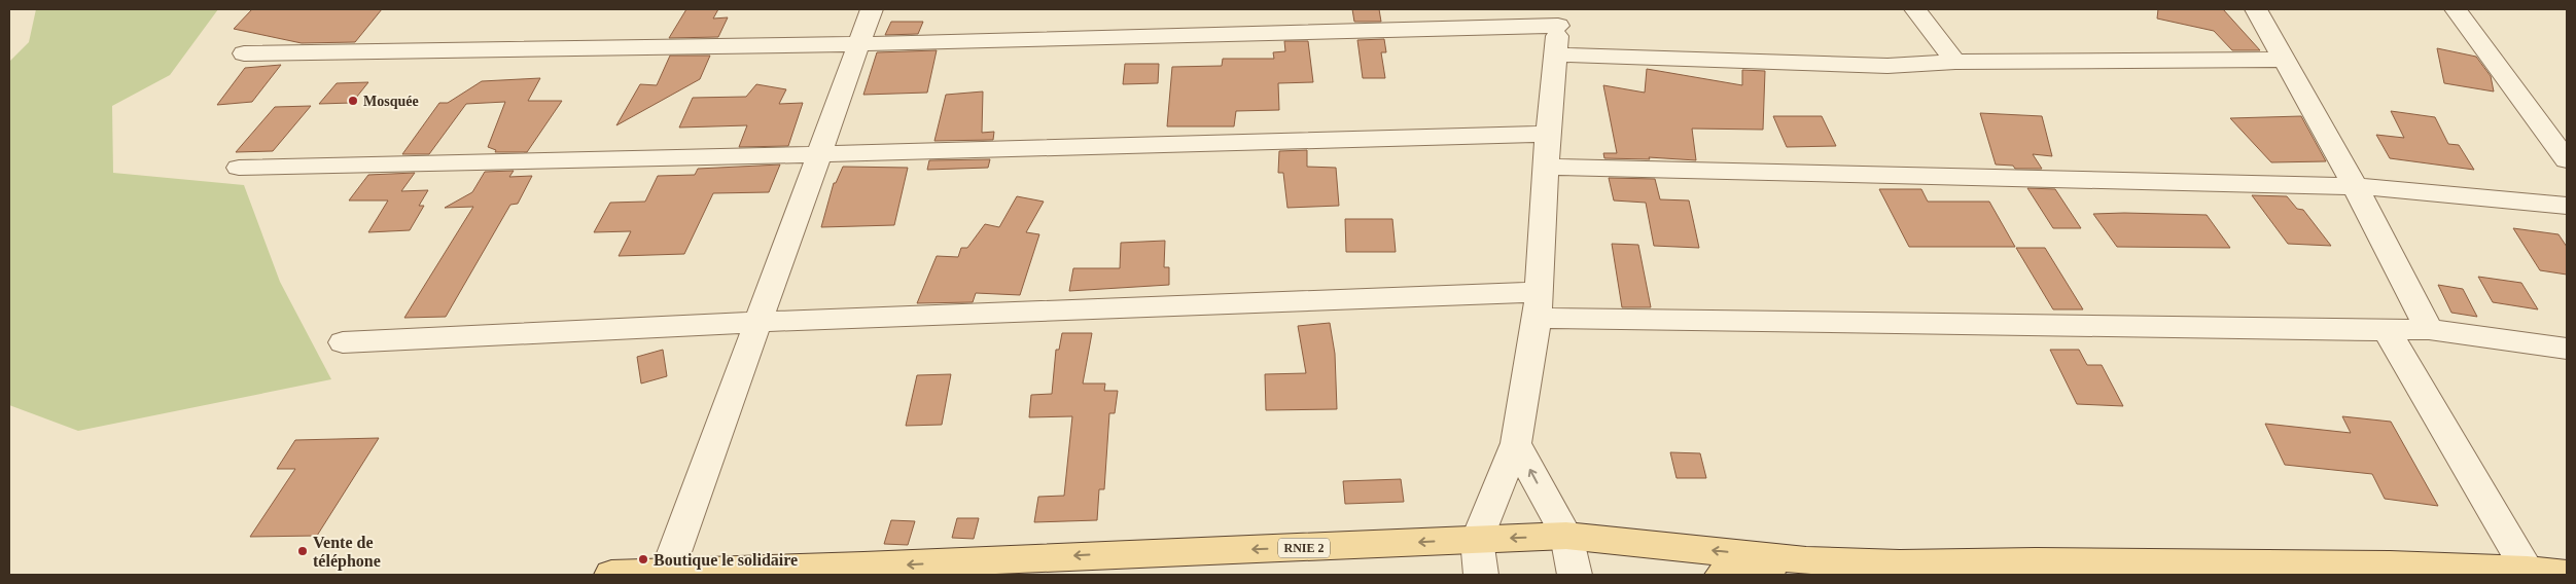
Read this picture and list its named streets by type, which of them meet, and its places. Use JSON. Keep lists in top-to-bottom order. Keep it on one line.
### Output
{"streets":{"main road":["RNIE 2"]},"places":["Mosquée","Vente de téléphone","Boutique le solidaire"]}
